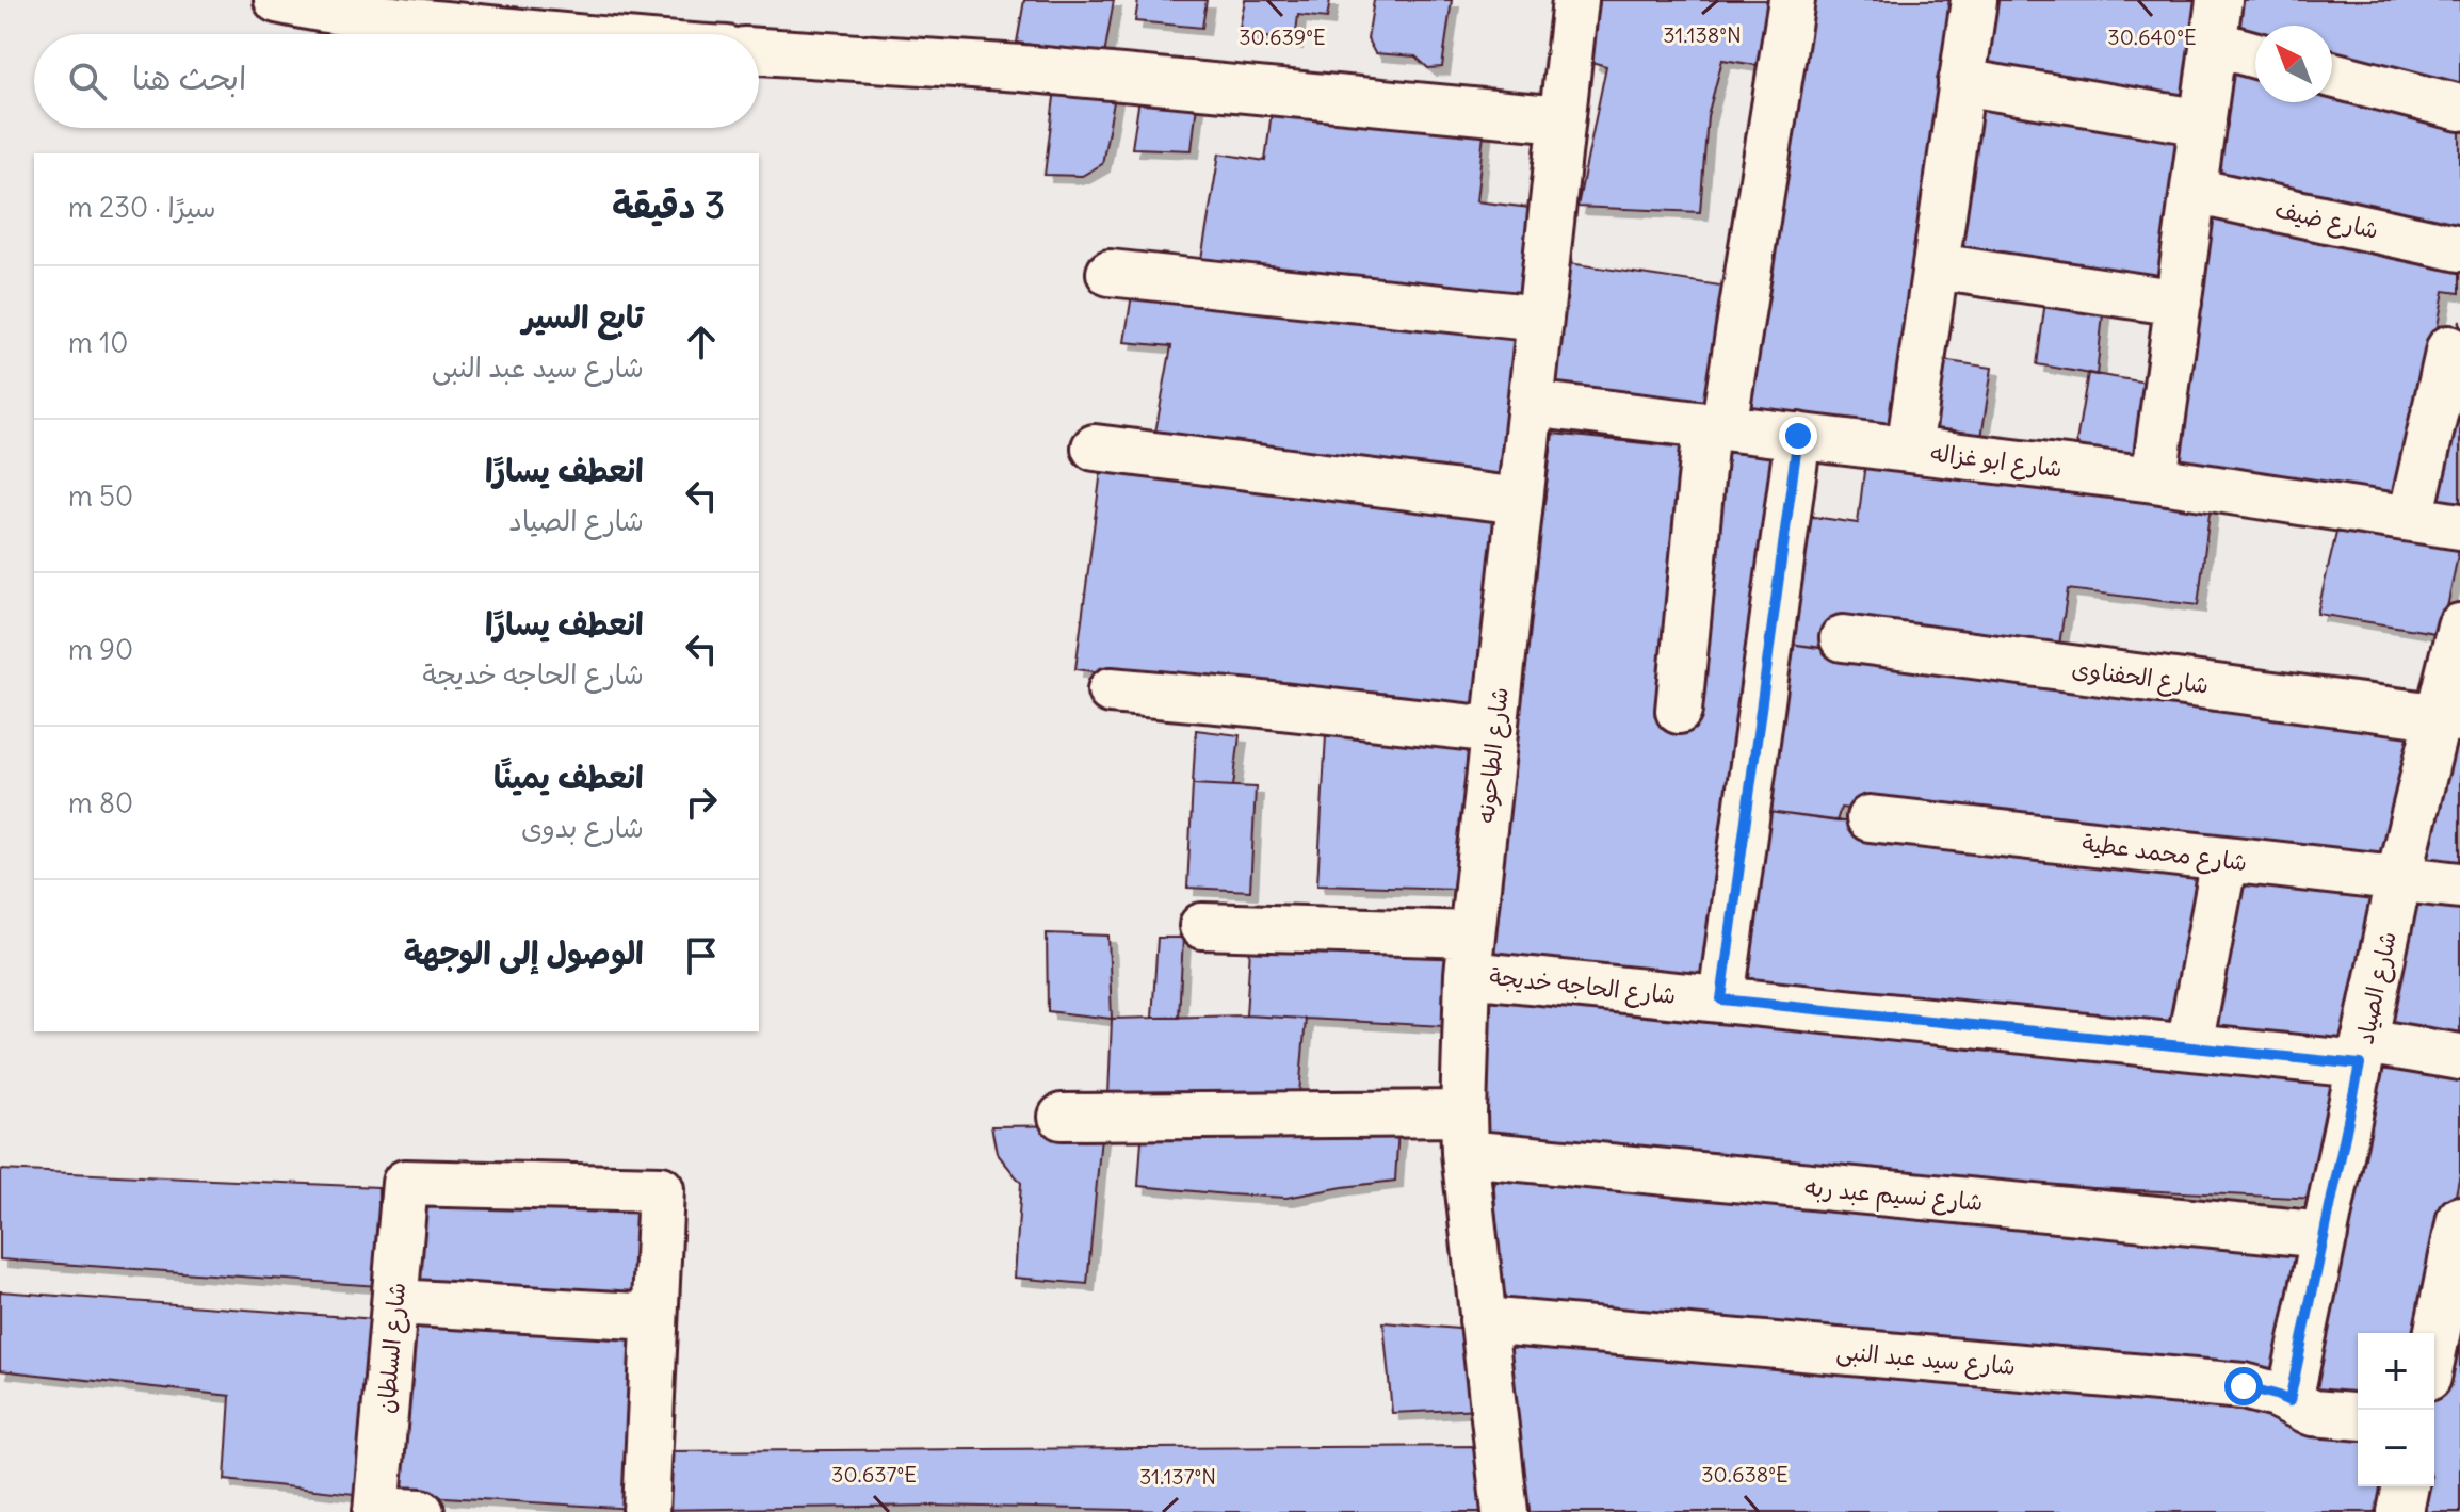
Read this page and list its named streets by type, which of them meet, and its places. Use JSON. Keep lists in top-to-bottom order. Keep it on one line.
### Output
{"streets":{"street":["شارع ضيف","شارع ابو غزاله","شارع الحفناوى","شارع الطاحونه","شارع محمد عطية","شارع الحاجه خديجة","شارع الصياد","شارع نسيم عبد ربه","شارع السلطان","شارع سيد عبد النبى"]},"crossings":[["شارع ابو غزاله","شارع الطاحونه"],["شارع الحفناوى","شارع الصياد"],["شارع الطاحونه","شارع الحاجه خديجة"],["شارع الطاحونه","شارع نسيم عبد ربه"],["شارع الطاحونه","شارع سيد عبد النبى"],["شارع محمد عطية","شارع الصياد"],["شارع الحاجه خديجة","شارع الصياد"],["شارع الصياد","شارع نسيم عبد ربه"],["شارع الصياد","شارع سيد عبد النبى"]],"north":"top left","page":{"search":"ابحث هنا","heading":["3 دقيقة","سيرًا · 230 m"],"list":[["تابع السير","شارع سيد عبد النبى","10 m"],["انعطف يسارًا","شارع الصياد","50 m"],["انعطف يسارًا","شارع الحاجه خديجة","90 m"],["انعطف يمينًا","شارع بدوى","80 m"],"الوصول إلى الوجهة"],"map_buttons":["+","−"]},"coordinates":["31.138°N","30.640°E","30.639°E","30.637°E","30.638°E","31.137°N"]}
